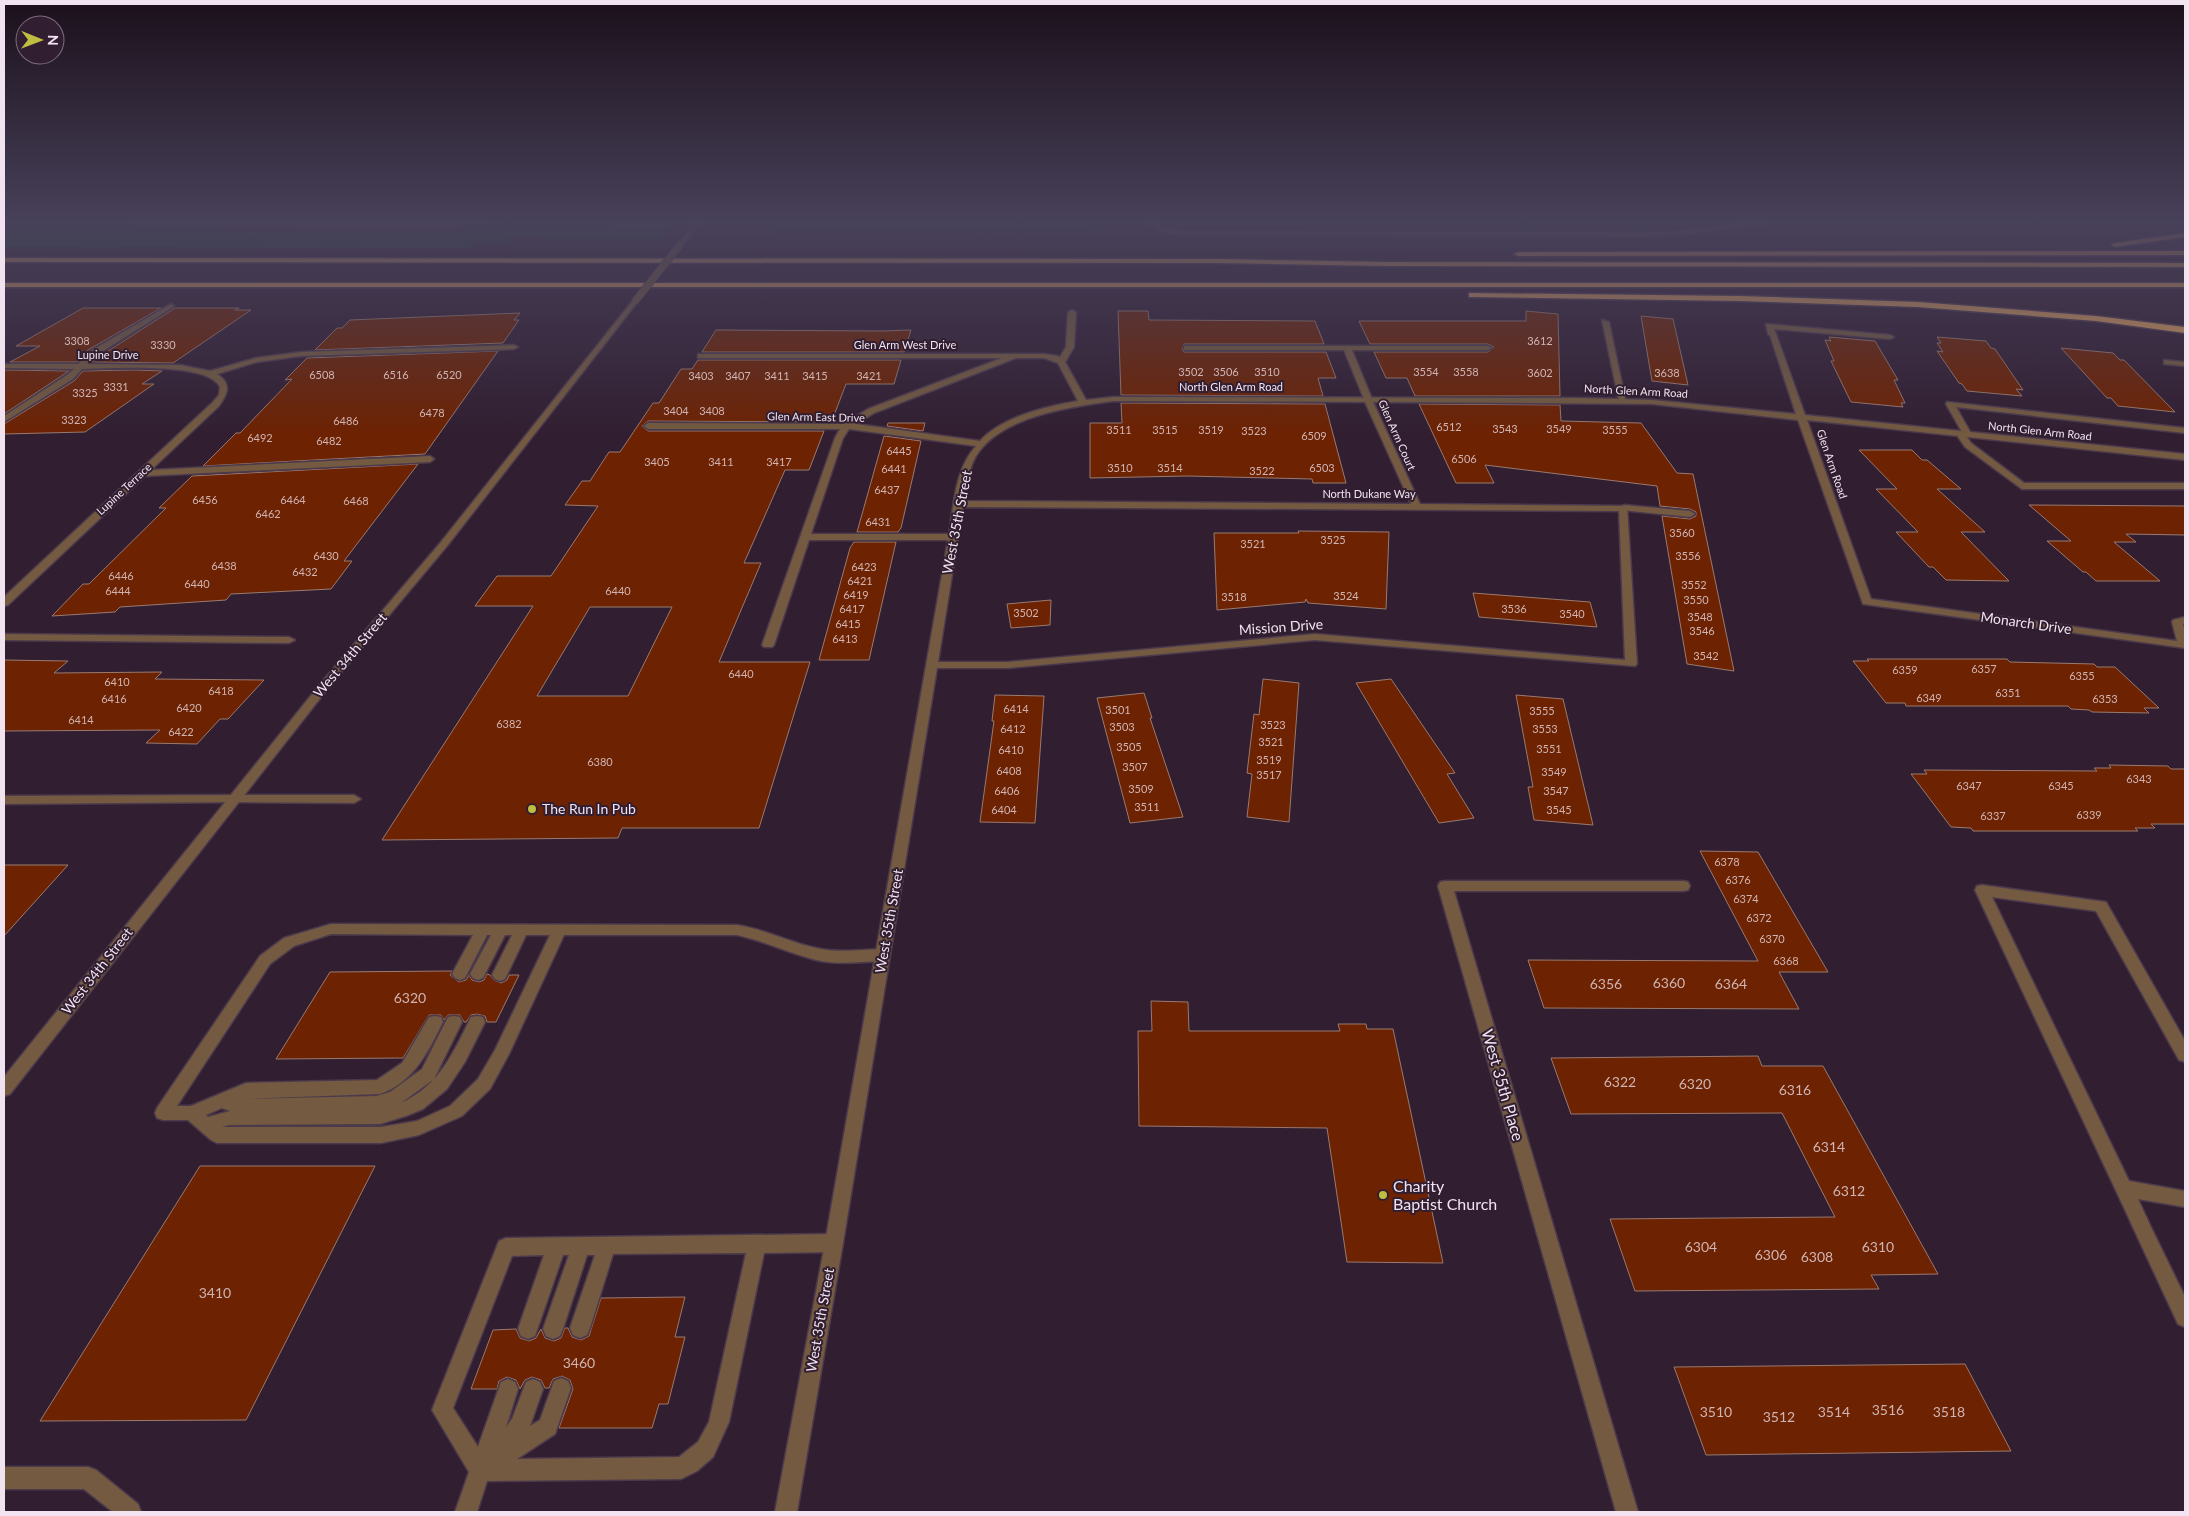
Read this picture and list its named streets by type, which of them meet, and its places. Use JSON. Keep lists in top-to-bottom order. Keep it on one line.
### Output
{"streets":{"street":["Glen Arm West Drive","Lupine Drive","North Glen Arm Road","Glen Arm East Drive","Glen Arm Court","Glen Arm Road","Lupine Terrace","North Dukane Way","West 35th Street","Monarch Drive","Mission Drive","West 34th Street","West 35th Place"]},"crossings":[["Lupine Drive","Lupine Terrace"],["North Glen Arm Road","Glen Arm Court"],["North Glen Arm Road","Glen Arm Road"],["North Glen Arm Road","West 35th Street"],["Glen Arm East Drive","West 35th Street"],["Glen Arm Court","North Dukane Way"],["Glen Arm Road","Monarch Drive"],["North Dukane Way","West 35th Street"],["North Dukane Way","Mission Drive"],["West 35th Street","Mission Drive"]],"places":["The Run In Pub","Charity Baptist Church"],"house_numbers":["3308","3612","3330","3502","3506","3510","3554","3558","3602","3638","6508","6516","6520","3403","3407","3411","3415","3421","3331","3325","3404","3408","6478","3323","6486","6512","3543","3549","3511","3515","3519","3555","3523","6509","6492","6482","6445","6506","3405","3411","3417","3510","3514","6503","6441","3522","6437","6456","6464","6468","6462","6431","3560","3525","3521","6430","3556","6438","6423","6432","6446","6421","6440","3552","6444","6440","6419","3524","3518","3550","6417","3536","3502","3540","3548","6415","3546","6413","3542","6357","6359","6440","6355","6410","6418","6351","6349","6416","6353","6420","6414","3501","3555","6414","6382","3523","3503","6412","3553","6422","3521","3505","3551","6410","3519","6380","3507","6408","3549","3517","6343","6347","6345","3509","6406","3547","3511","6404","3545","6339","6337","6378","6376","6374","6372","6370","6368","6360","6356","6364","6320","6322","6320","6316","6314","6312","6304","6310","6306","6308","3410","3460","3516","3510","3514","3518","3512"],"north":"right"}
